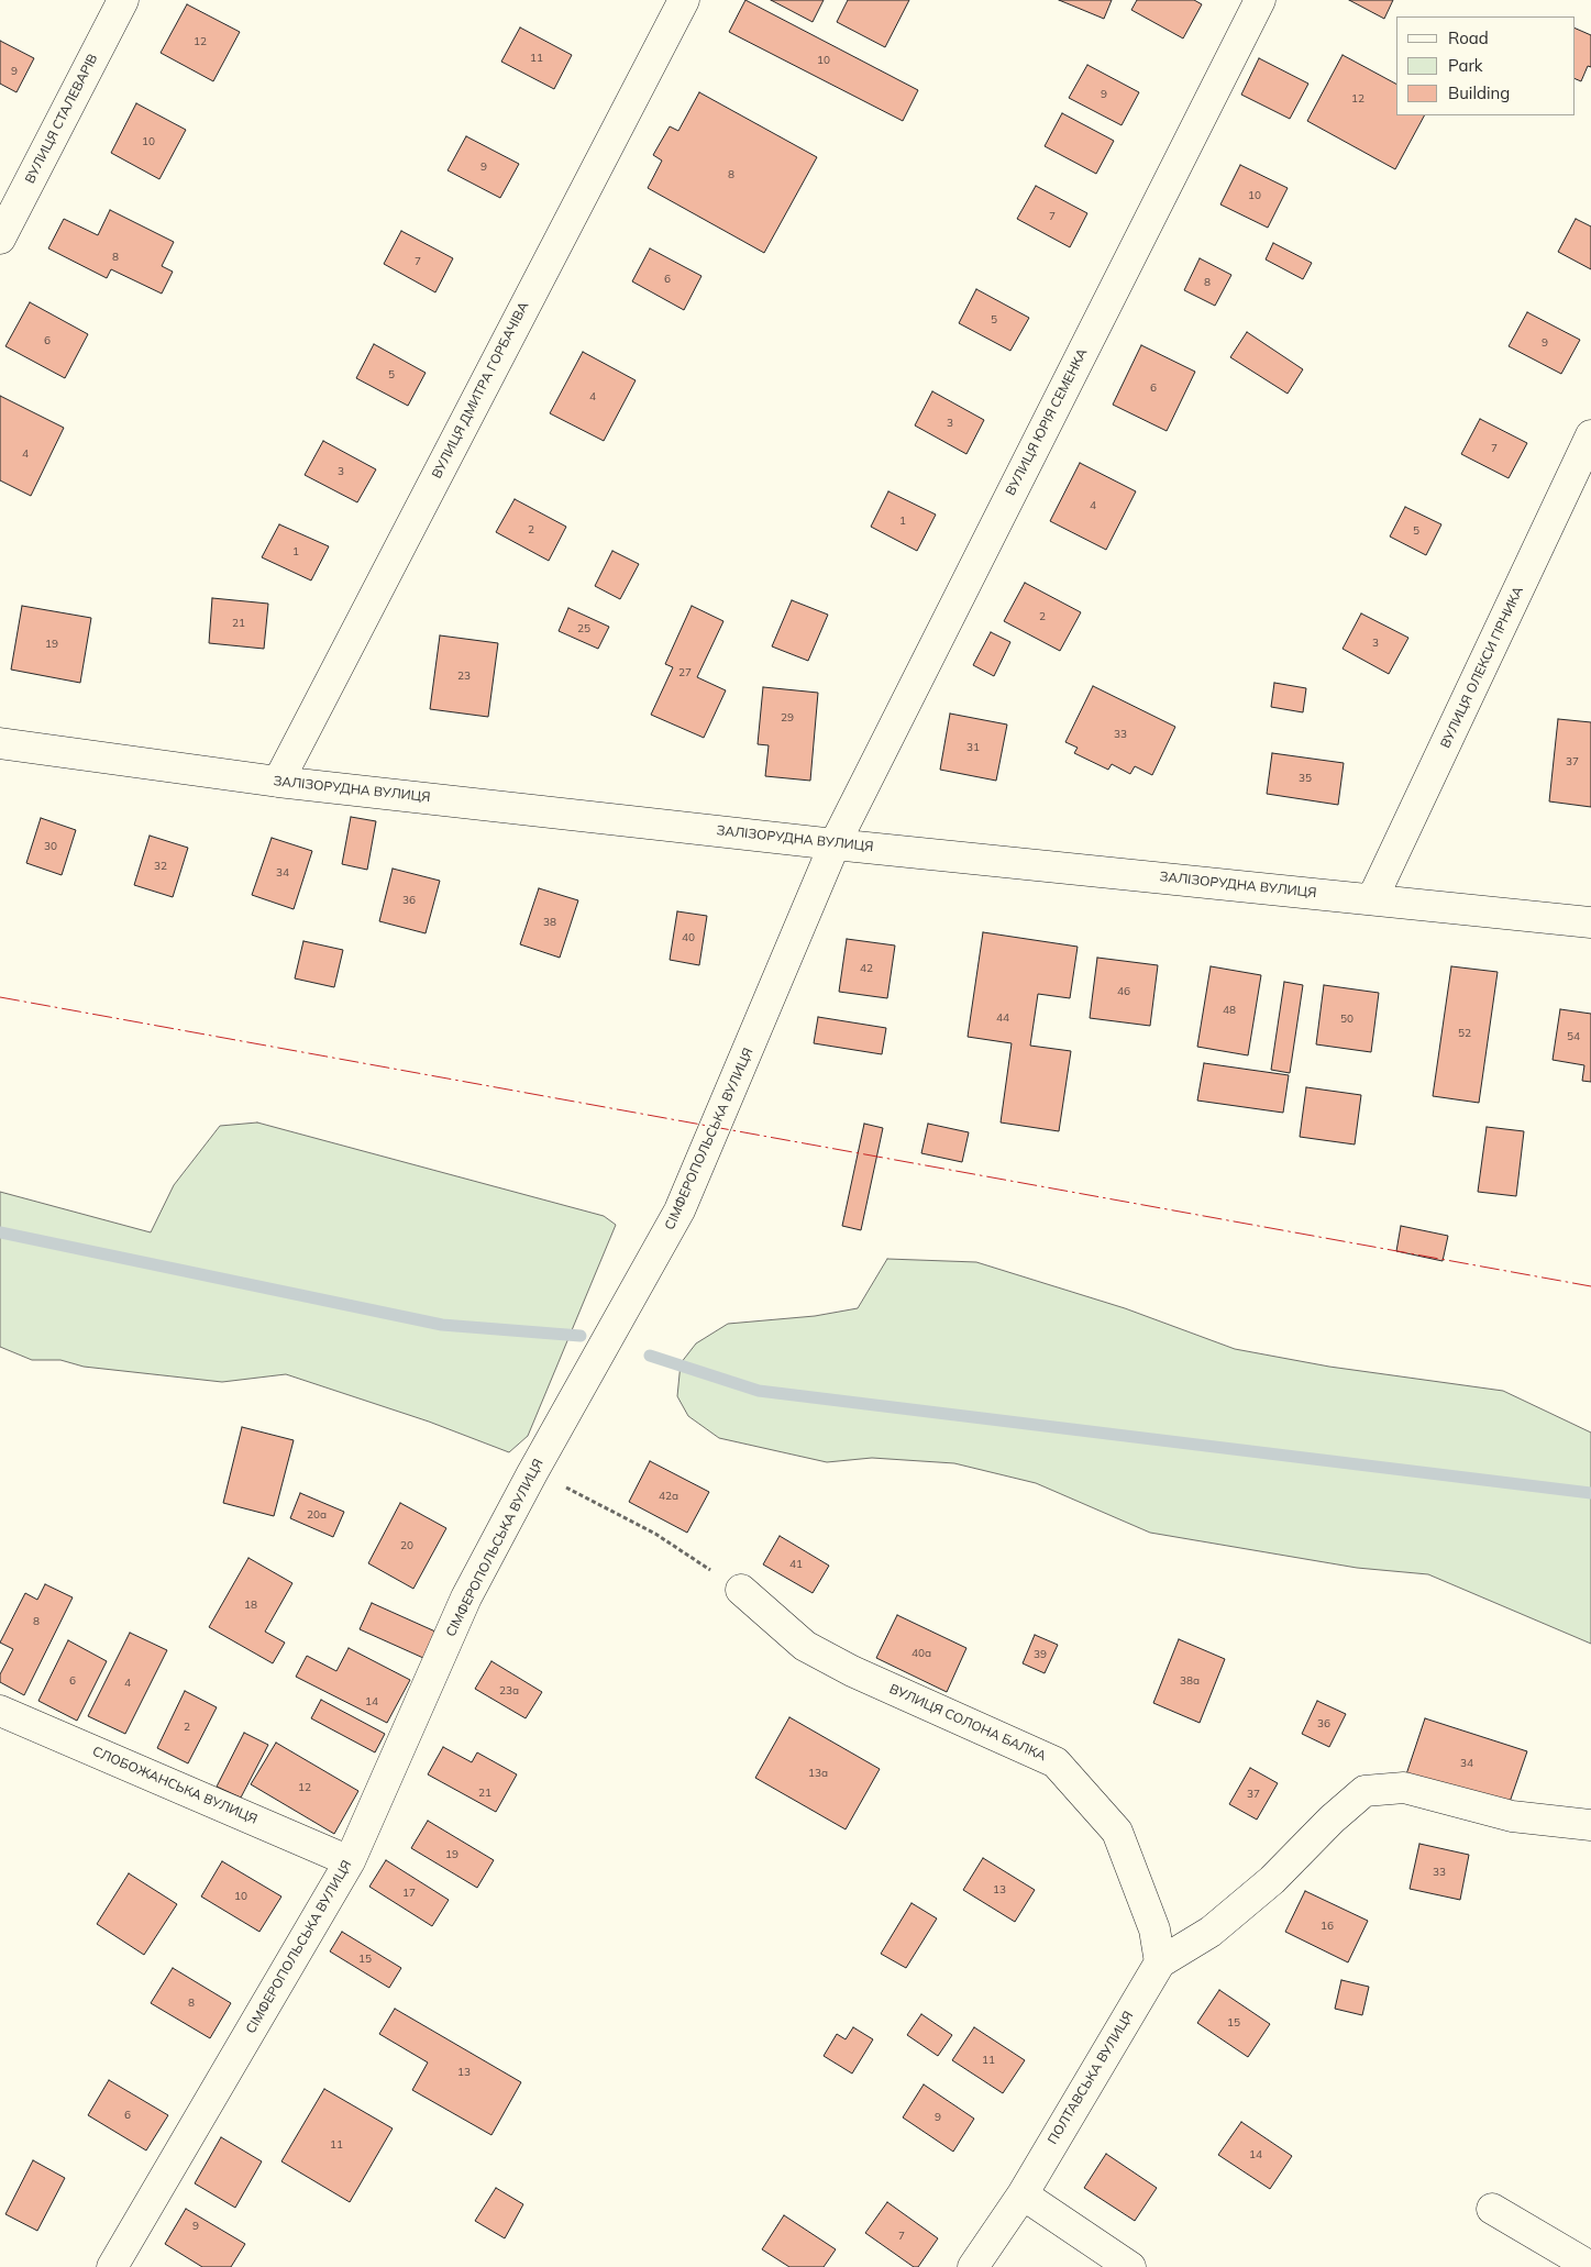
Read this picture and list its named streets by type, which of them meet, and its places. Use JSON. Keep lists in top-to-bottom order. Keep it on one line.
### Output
{"streets":{"street":["ВУЛИЦЯ СТАЛЕВАРІВ","ВУЛИЦЯ ДМИТРА ГОРБАЧІВА","ВУЛИЦЯ ЮРІЯ СЕМЕНКА","ВУЛИЦЯ ОЛЕКСИ ГІРНИКА","ЗАЛІЗОРУДНА ВУЛИЦЯ","СІМФЕРОПОЛЬСЬКА ВУЛИЦЯ","ВУЛИЦЯ СОЛОНА БАЛКА","СЛОБОЖАНСЬКА ВУЛИЦЯ","ПОЛТАВСЬКА ВУЛИЦЯ"]},"crossings":[["ВУЛИЦЯ ДМИТРА ГОРБАЧІВА","ЗАЛІЗОРУДНА ВУЛИЦЯ"],["ВУЛИЦЯ ЮРІЯ СЕМЕНКА","ЗАЛІЗОРУДНА ВУЛИЦЯ"],["ВУЛИЦЯ ЮРІЯ СЕМЕНКА","СІМФЕРОПОЛЬСЬКА ВУЛИЦЯ"],["ВУЛИЦЯ ОЛЕКСИ ГІРНИКА","ЗАЛІЗОРУДНА ВУЛИЦЯ"],["ЗАЛІЗОРУДНА ВУЛИЦЯ","СІМФЕРОПОЛЬСЬКА ВУЛИЦЯ"],["СІМФЕРОПОЛЬСЬКА ВУЛИЦЯ","СЛОБОЖАНСЬКА ВУЛИЦЯ"],["ВУЛИЦЯ СОЛОНА БАЛКА","ПОЛТАВСЬКА ВУЛИЦЯ"]],"house_numbers":["12","11","10","9","9","12","10","9","8","10","7","8","7","6","8","5","6","9","5","6","4","3","7","4","3","4","1","2","5","1","2","21","25","3","19","27","23","29","33","31","37","35","30","32","34","36","38","40","42","46","48","44","50","52","54","42а","20а","20","41","18","8","40а","39","6","38а","4","23а","14","36","2","34","13а","12","21","37","19","33","13","17","10","16","15","8","15","11","13","6","9","11","14","9","7"],"legend":["Road","Park","Building"]}
